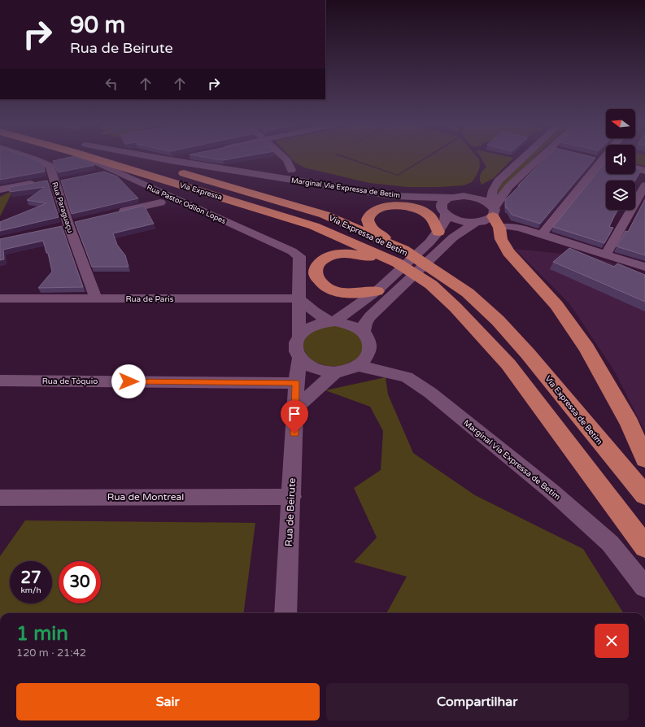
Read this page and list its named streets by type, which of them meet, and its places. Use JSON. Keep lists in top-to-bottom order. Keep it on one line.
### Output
{"streets":{"highway":["Via Expressa de Betim"],"street":["Marginal Via Expressa de Betim","Rua Pastor Odilon Lopes","Rua Paraguaçu","Rua de Paris","Rua de Tóquio","Rua de Montreal","Rua de Beirute"]},"crossings":[["Marginal Via Expressa de Betim","Rua de Beirute"],["Rua Pastor Odilon Lopes","Rua de Paris"],["Rua Paraguaçu","Rua de Paris"],["Rua de Tóquio","Rua de Beirute"],["Rua de Montreal","Rua de Beirute"]],"north":"left","page":{"turn":["90 m","Rua de Beirute"],"speed":"27 km/h","limit":"30","heading":["1 min","120 m · 21:42"],"buttons":["Sair","Compartilhar"]}}
